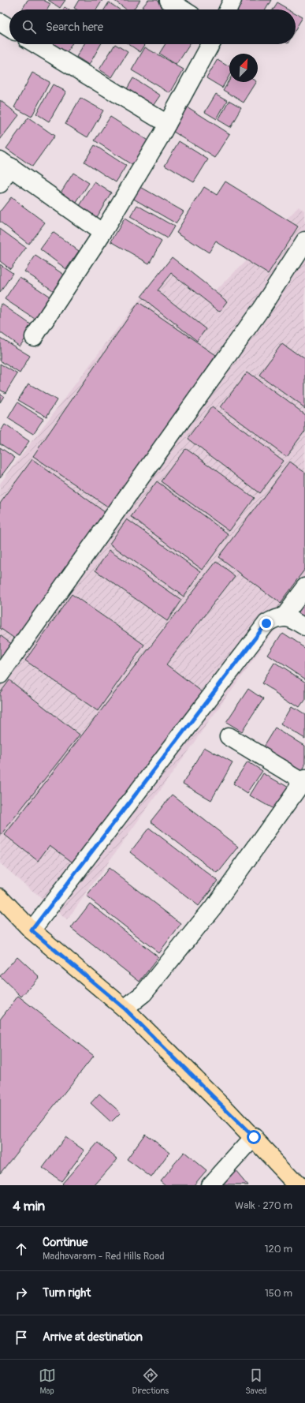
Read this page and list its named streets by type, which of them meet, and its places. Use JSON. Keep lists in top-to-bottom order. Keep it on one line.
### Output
{"north":"top right","page":{"search":"Search here","heading":["4 min","Walk · 270 m"],"list":[["Continue","Madhavaram - Red Hills Road","120 m"],["Turn right","150 m"],"Arrive at destination"],"nav":["Map","Directions","Saved"]}}
